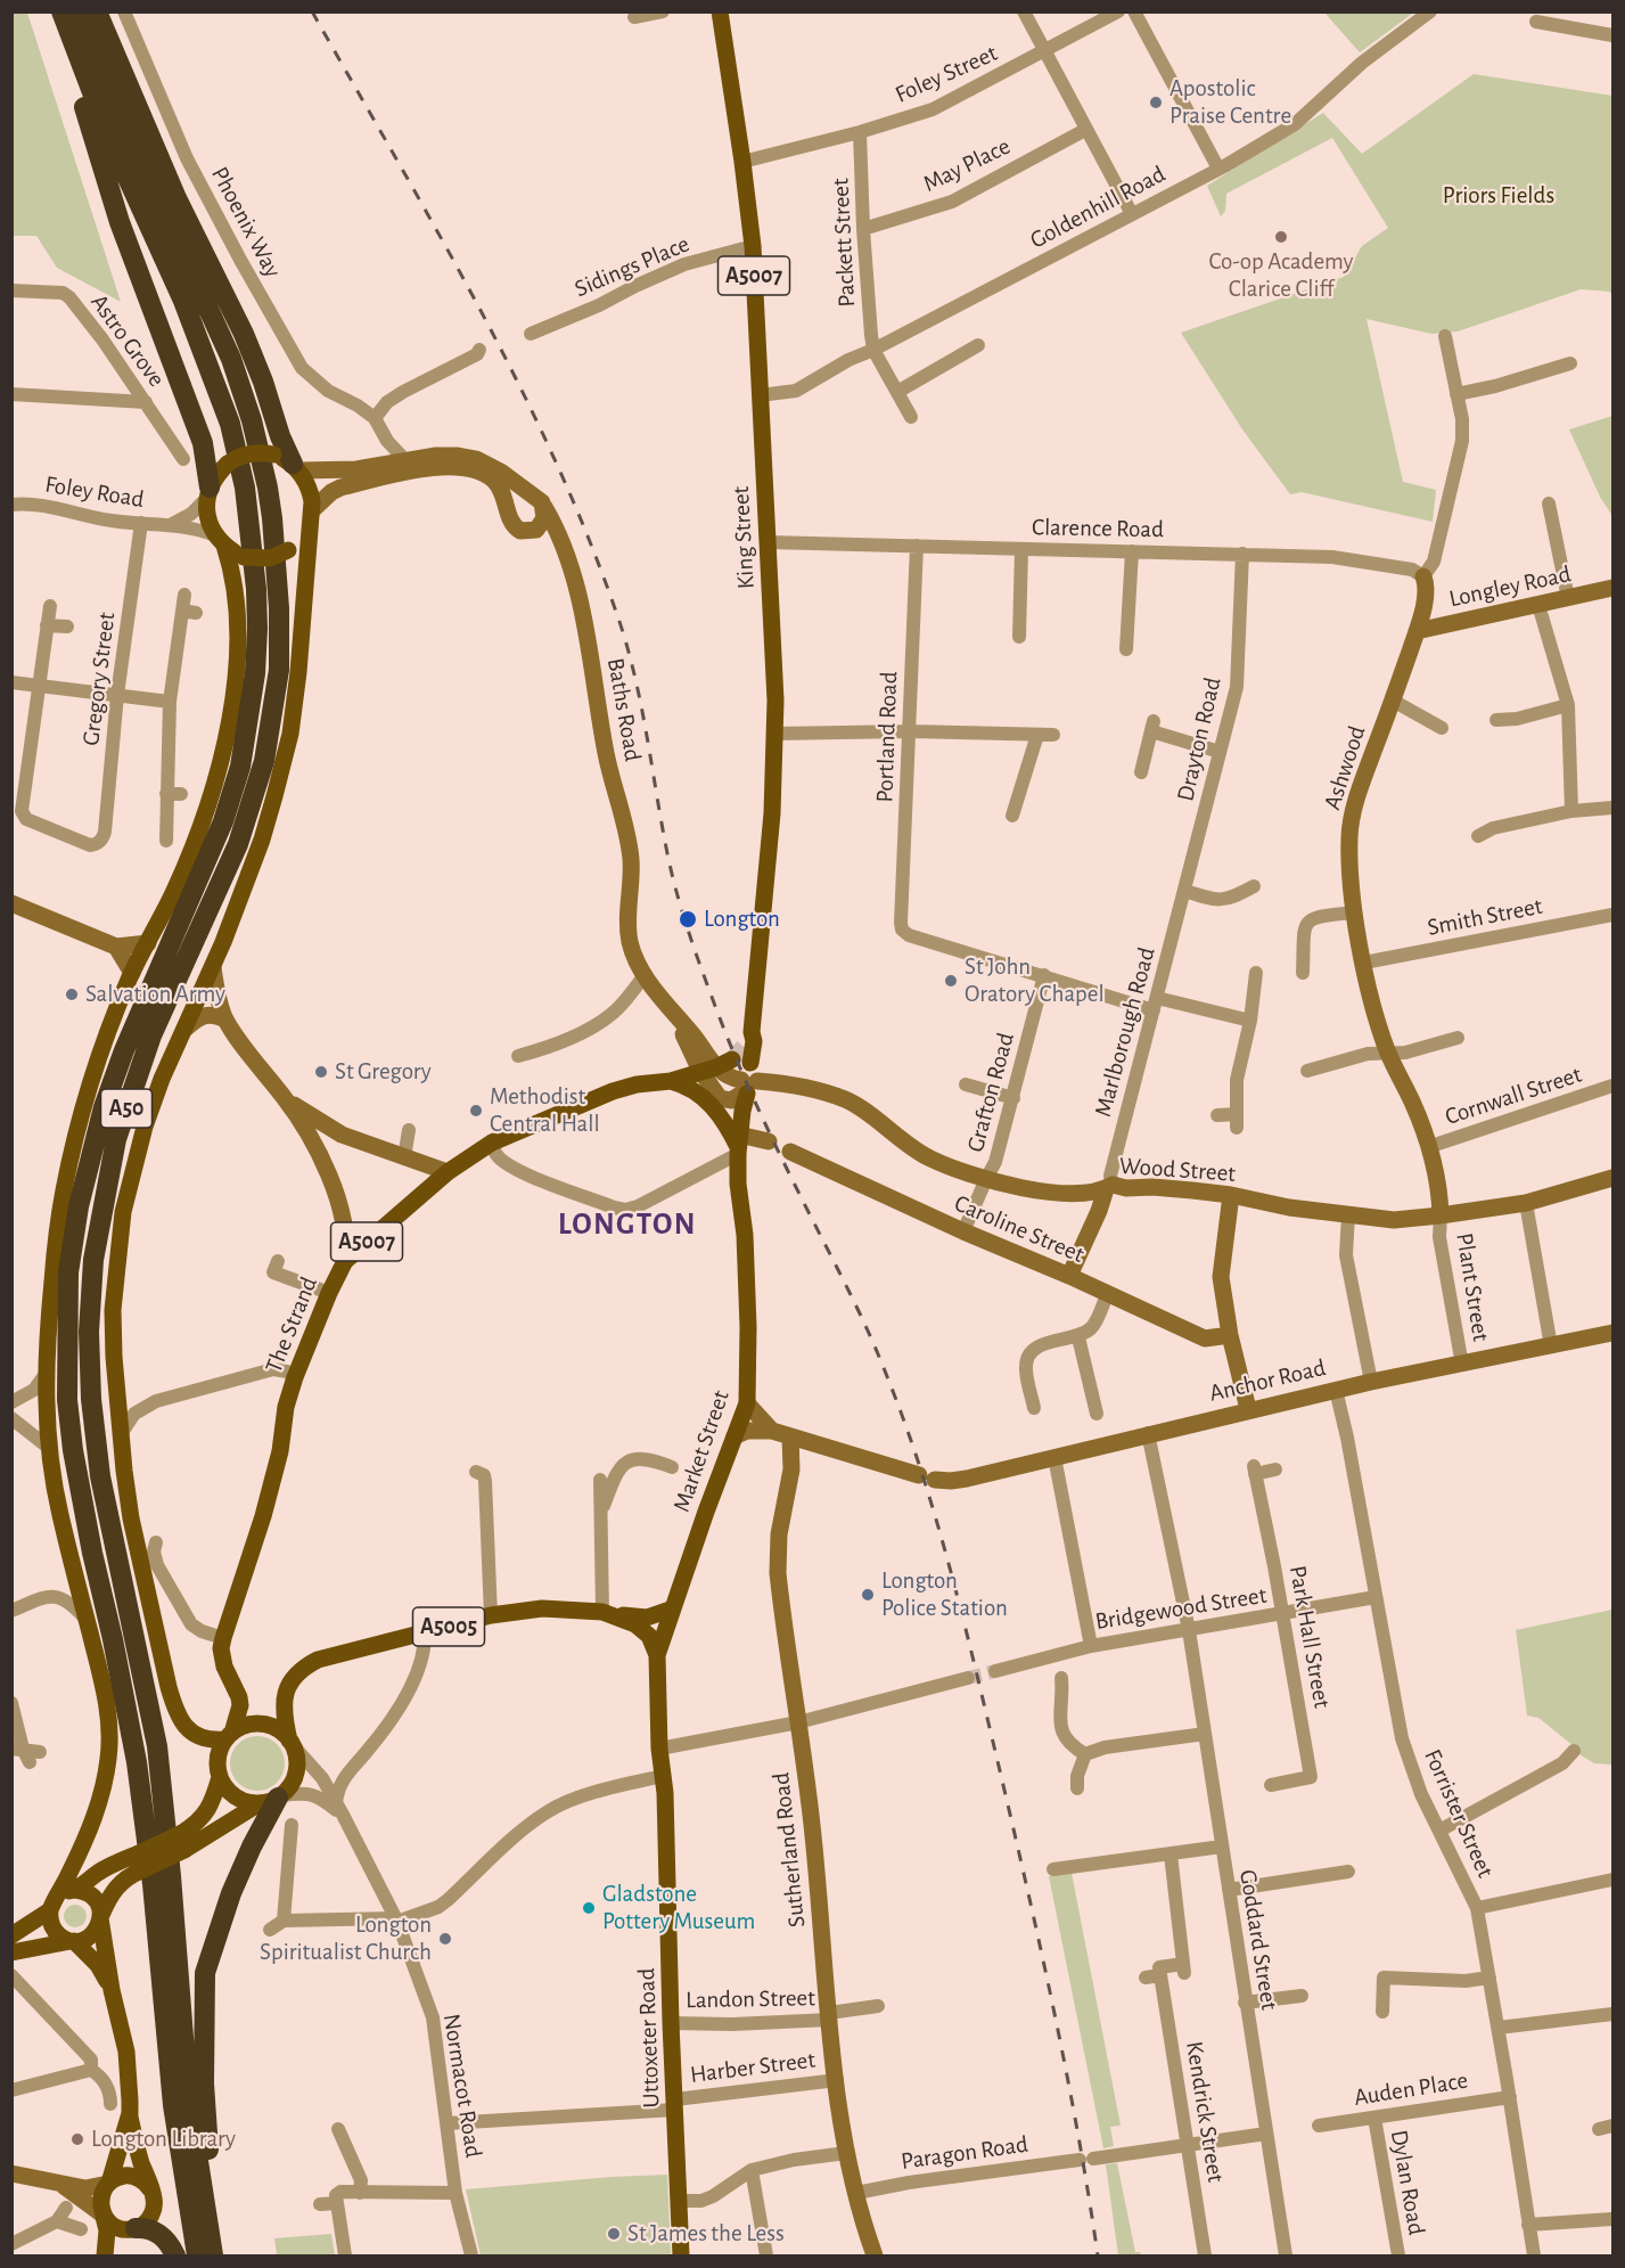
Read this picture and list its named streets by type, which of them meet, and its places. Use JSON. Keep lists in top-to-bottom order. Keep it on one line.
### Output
{"streets":{"highway":["A50"],"main road":["A5007","King Street","The Strand","Market Street","A5005","Uttoxeter Road"],"street":["Foley Street","May Place","Goldenhill Road","Phoenix Way","Packett Street","Sidings Place","Astro Grove","Foley Road","Clarence Road","Longley Road","Gregory Street","Baths Road","Portland Road","Drayton Road","Ashwood","Smith Street","Marlborough Road","Grafton Road","Cornwall Street","Wood Street","Caroline Street","Plant Street","Anchor Road","Bridgewood Street","Park Hall Street","Forrister Street","Sutherland Road","Goddard Street","Landon Street","Harber Street","Normacot Road","Auden Place","Kendrick Street","Paragon Road","Dylan Road"]},"crossings":[["Foley Street","Packett Street"],["Foley Street","King Street"],["May Place","Packett Street"],["Goldenhill Road","Packett Street"],["Goldenhill Road","King Street"],["Sidings Place","King Street"],["A5007","King Street"],["A5007","Baths Road"],["A5007","A50"],["A5007","The Strand"],["A5007","A5005"],["A5007","Normacot Road"],["Foley Road","Gregory Street"],["Foley Road","Baths Road"],["Foley Road","A50"],["Clarence Road","King Street"],["Clarence Road","Portland Road"],["Clarence Road","Drayton Road"],["Clarence Road","Ashwood"],["King Street","Baths Road"],["Longley Road","Ashwood"],["Baths Road","A50"],["Portland Road","Grafton Road"],["Drayton Road","Marlborough Road"],["Ashwood","Smith Street"],["Ashwood","Cornwall Street"],["Ashwood","Wood Street"],["Ashwood","Plant Street"],["Marlborough Road","Wood Street"],["Grafton Road","Wood Street"],["Grafton Road","Caroline Street"],["A50","The Strand"],["A50","A5005"],["A50","Normacot Road"],["Wood Street","Plant Street"],["Wood Street","Market Street"],["Plant Street","Anchor Road"],["The Strand","A5005"],["The Strand","Normacot Road"],["Anchor Road","Market Street"],["Anchor Road","Forrister Street"],["Anchor Road","Sutherland Road"],["Anchor Road","Goddard Street"],["Market Street","A5005"],["Market Street","Uttoxeter Road"],["Bridgewood Street","Park Hall Street"],["Bridgewood Street","Forrister Street"],["Bridgewood Street","Goddard Street"],["A5005","Uttoxeter Road"],["A5005","Normacot Road"],["Forrister Street","Auden Place"],["Sutherland Road","Landon Street"],["Sutherland Road","Harber Street"],["Sutherland Road","Paragon Road"],["Goddard Street","Paragon Road"],["Landon Street","Uttoxeter Road"],["Uttoxeter Road","Harber Street"],["Harber Street","Normacot Road"],["Auden Place","Dylan Road"],["Kendrick Street","Paragon Road"]],"districts":["LONGTON"],"parks":["Priors Fields"],"places":["Apostolic Praise Centre","Co-op Academy Clarice Cliff","Longton","St John Oratory Chapel","Salvation Army","St Gregory","Methodist Central Hall","Longton Police Station","Gladstone Pottery Museum","Longton Spiritualist Church","Longton Library","St James the Less"]}
